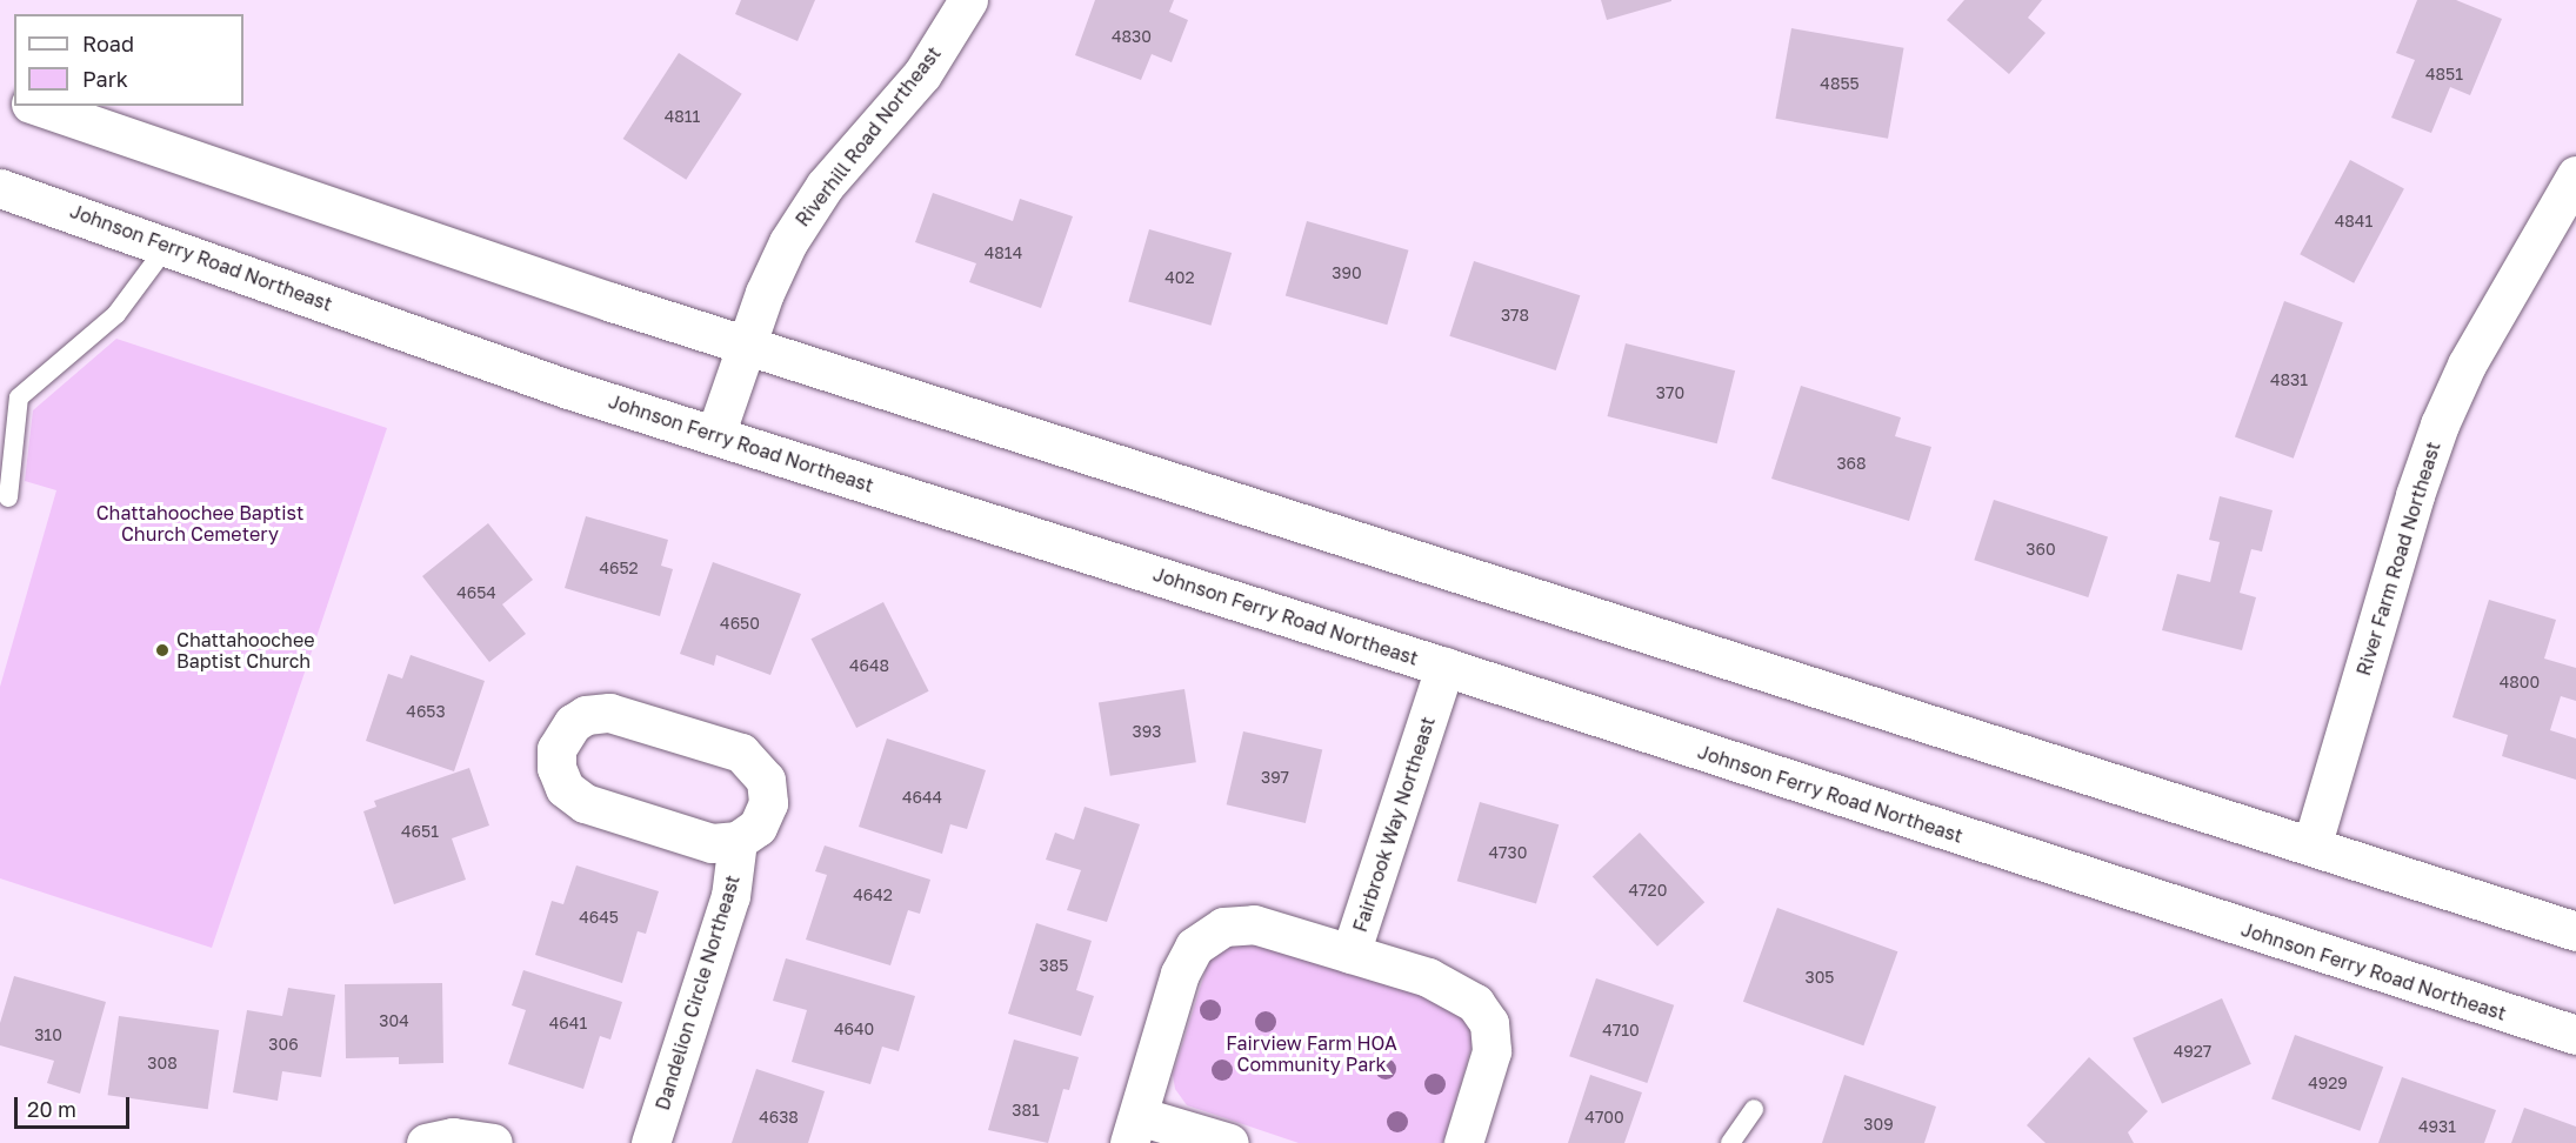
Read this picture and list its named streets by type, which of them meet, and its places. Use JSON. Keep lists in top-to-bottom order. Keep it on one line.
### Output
{"streets":{"main road":["Riverhill Road Northeast","Johnson Ferry Road Northeast","River Farm Road Northeast","Fairbrook Way Northeast","Dandelion Circle Northeast"]},"crossings":[["Riverhill Road Northeast","Johnson Ferry Road Northeast"],["Johnson Ferry Road Northeast","Fairbrook Way Northeast"]],"parks":["Chattahoochee Baptist Church Cemetery","Fairview Farm HOA Community Park"],"places":["Chattahoochee Baptist Church"],"house_numbers":["4830","4851","4855","4811","4841","4814","390","402","378","4831","370","368","360","4652","4654","4650","4648","4800","4653","393","397","4644","4651","4730","4720","4642","4645","385","305","304","4641","4640","4710","310","306","4927","308","4929","381","4638","4700","309","4931"],"legend":["Road","Park"],"scale_bar":"20 m"}
